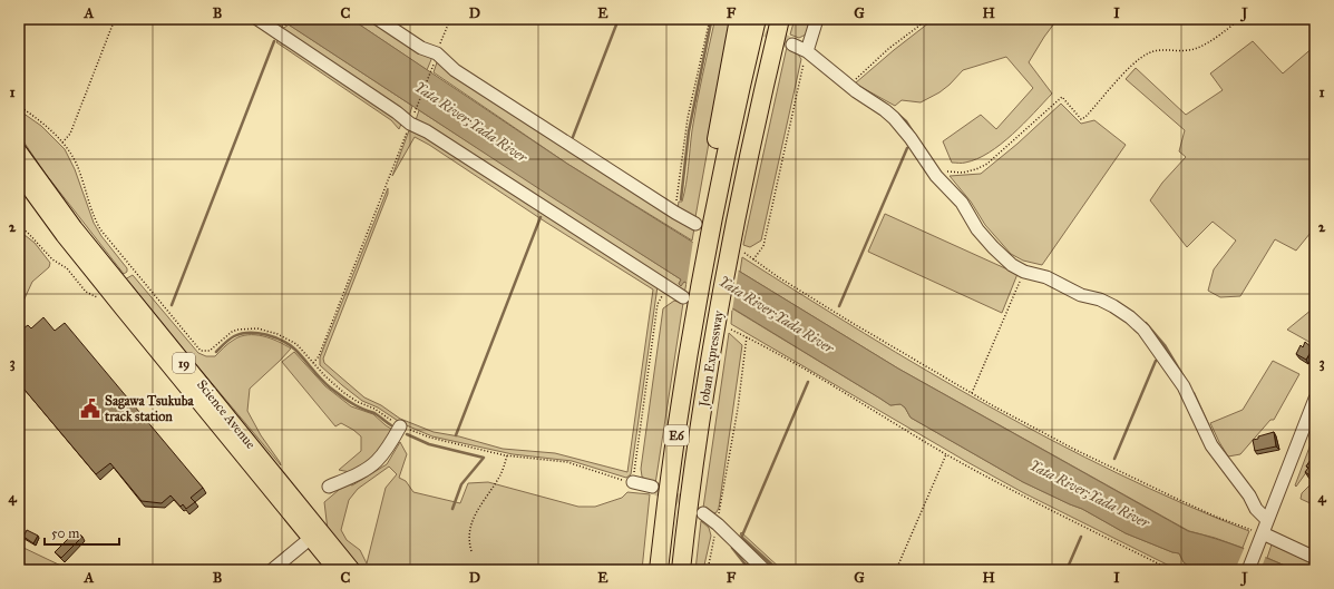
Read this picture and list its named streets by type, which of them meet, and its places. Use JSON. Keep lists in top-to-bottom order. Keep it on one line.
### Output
{"streets":{"highway":["Joban Expressway","E6"],"main road":["19","Science Avenue"]},"water":["Yata River;Yada River"],"places":{"public building":["Sagawa Tsukuba track station"]},"scale_bar":"50 m","grid":{"columns":["A","B","C","D","E","F","G","H","I","J"],"rows":["1","2","3","4"]}}
